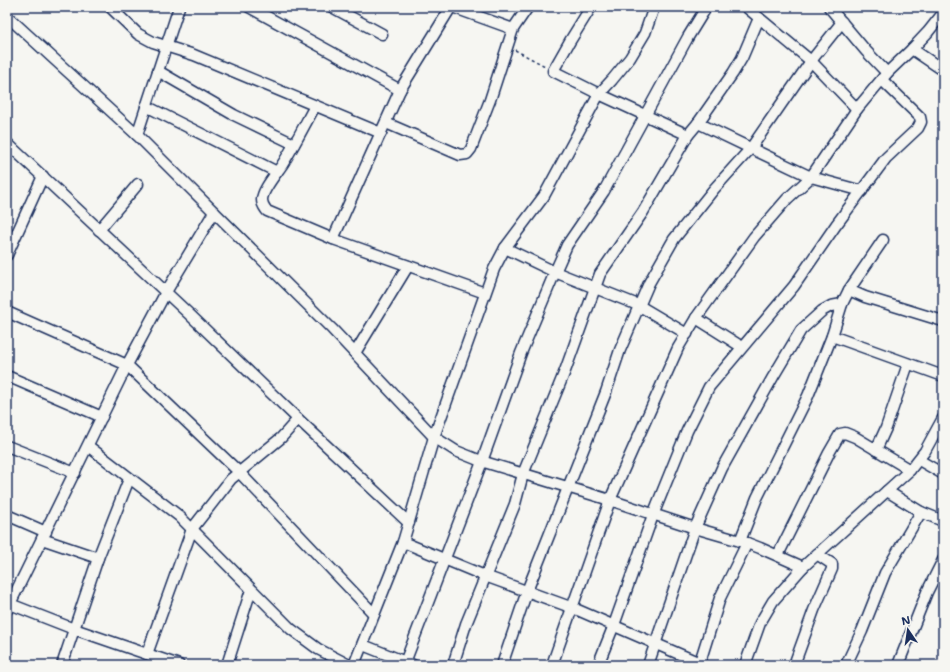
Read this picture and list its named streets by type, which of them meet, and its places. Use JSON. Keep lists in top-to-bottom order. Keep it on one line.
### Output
{"north":"top"}
